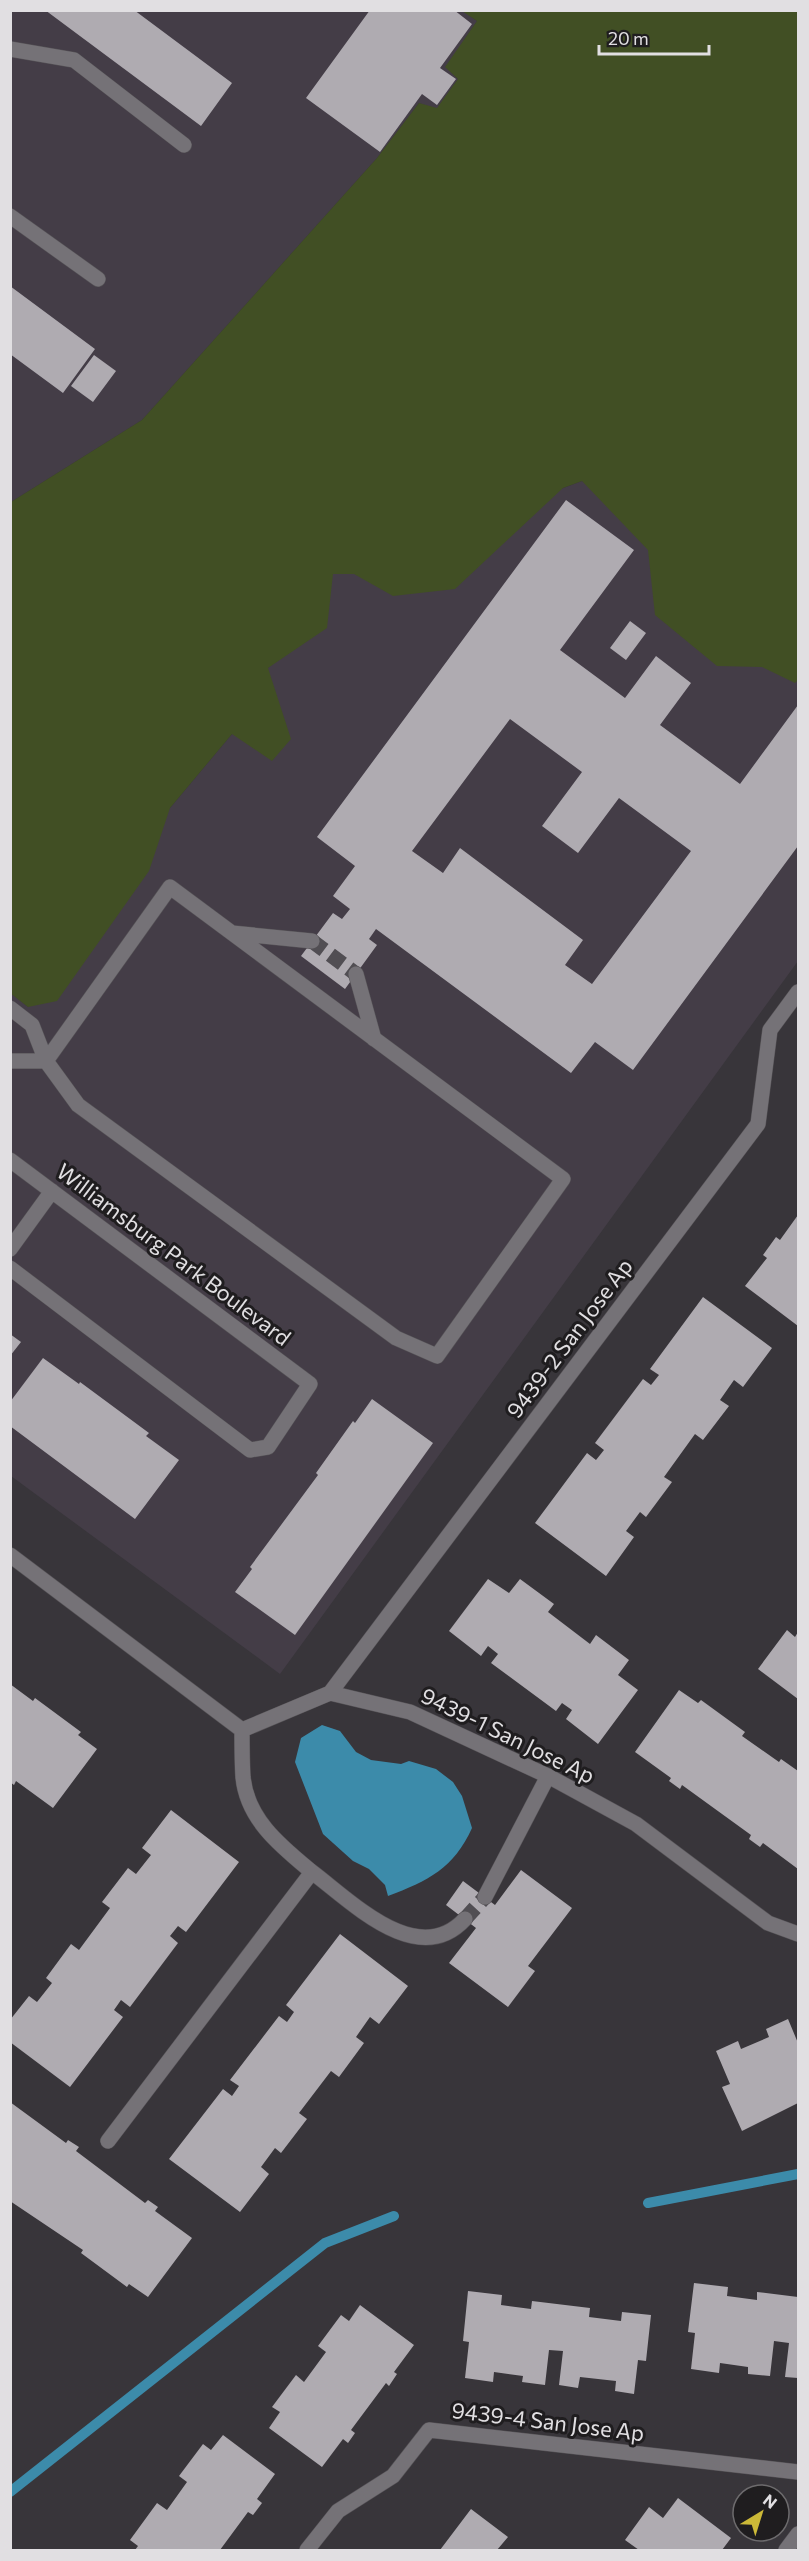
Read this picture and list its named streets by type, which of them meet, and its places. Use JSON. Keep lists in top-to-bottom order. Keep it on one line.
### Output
{"streets":{"street":["Williamsburg Park Boulevard","9439-2 San Jose Ap","9439-1 San Jose Ap","9439-4 San Jose Ap"]},"crossings":[["9439-2 San Jose Ap","9439-1 San Jose Ap"]],"scale_bar":"20 m","north":"top right"}
